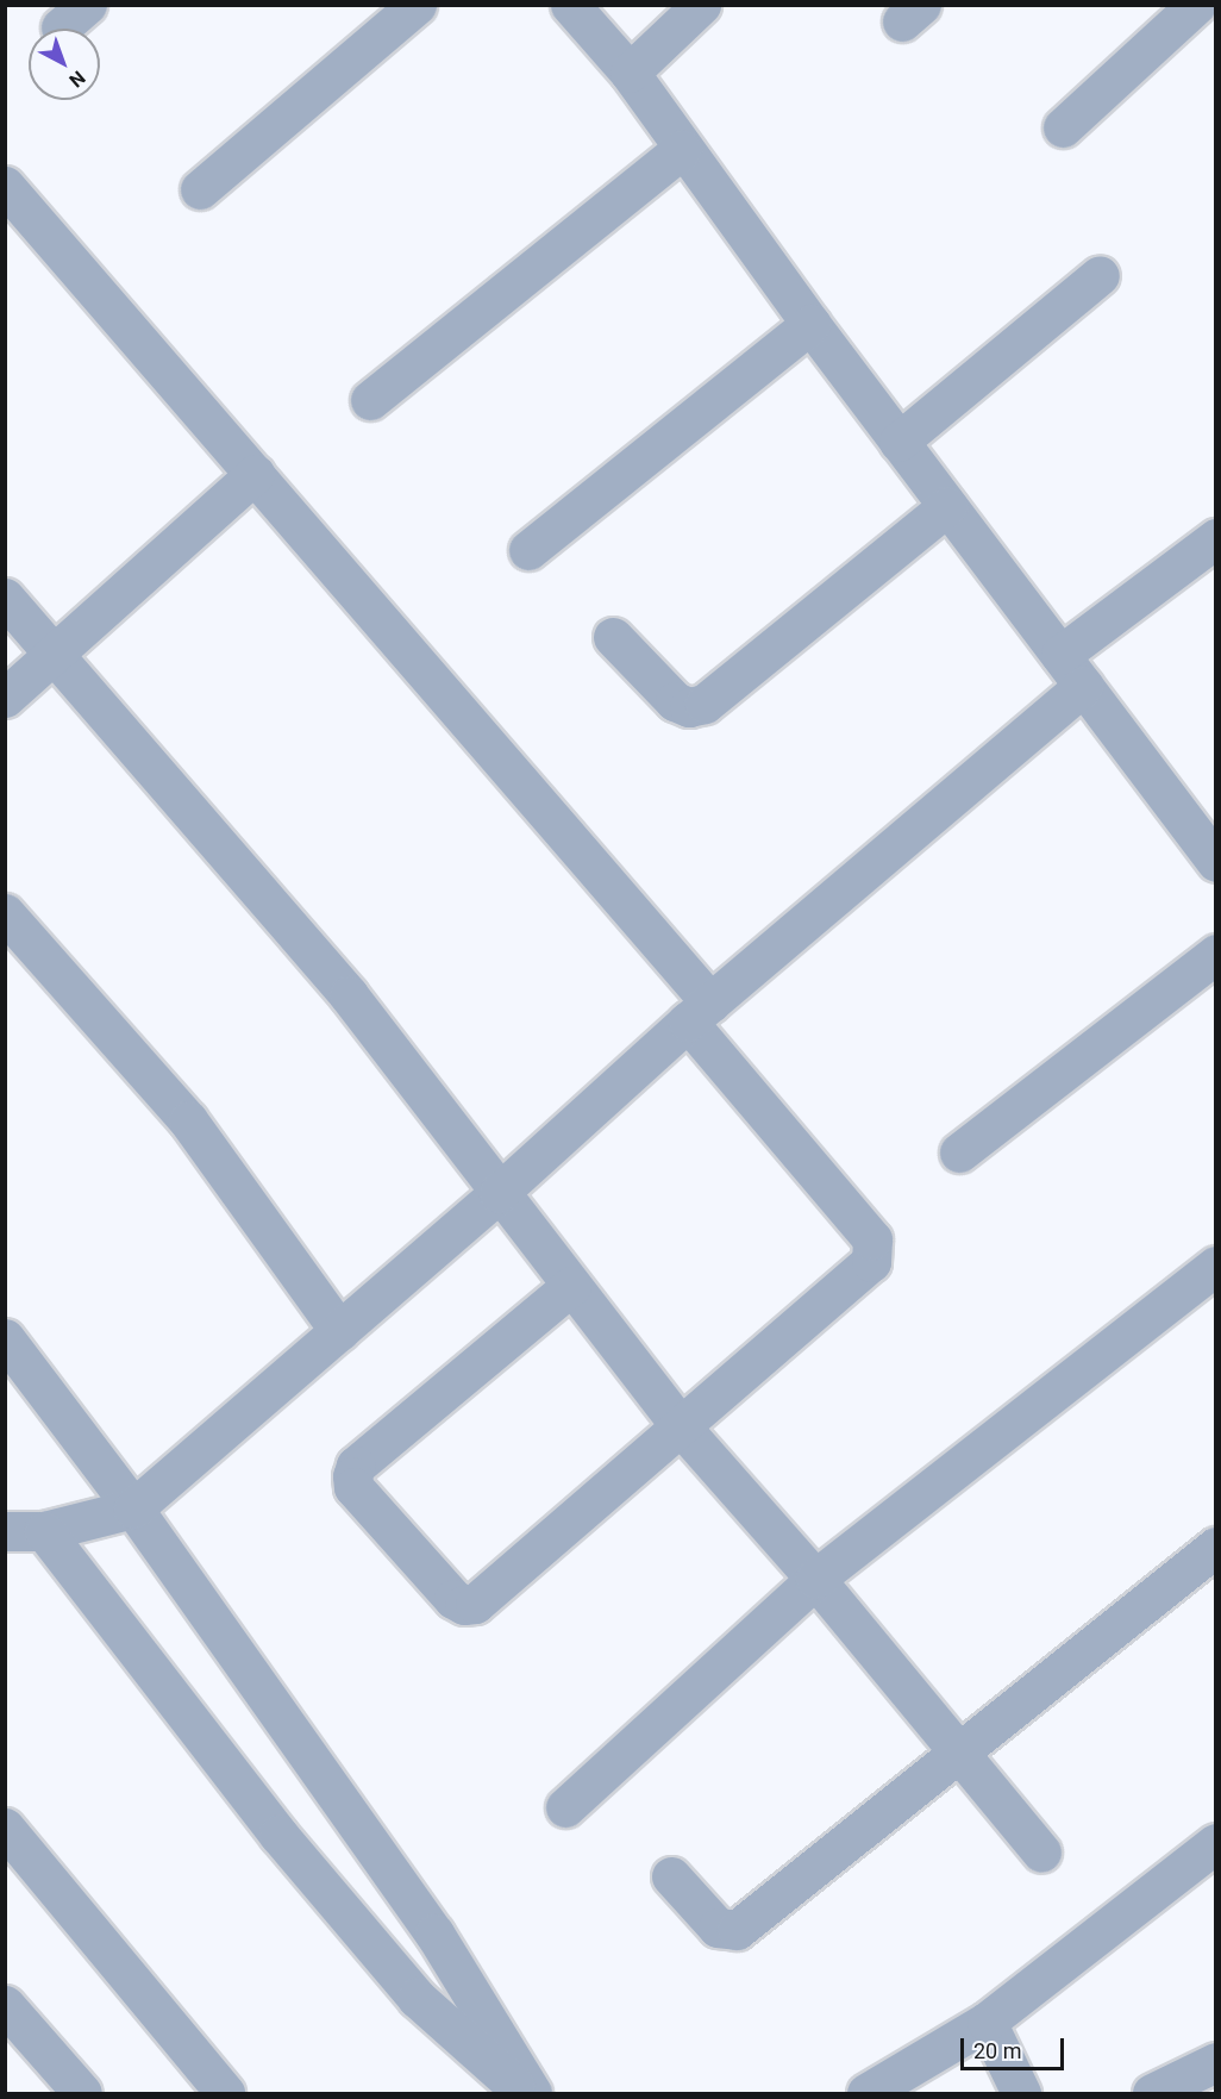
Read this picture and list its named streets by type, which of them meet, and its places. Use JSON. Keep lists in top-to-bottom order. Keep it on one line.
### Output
{"scale_bar":"20 m","north":"bottom right"}
